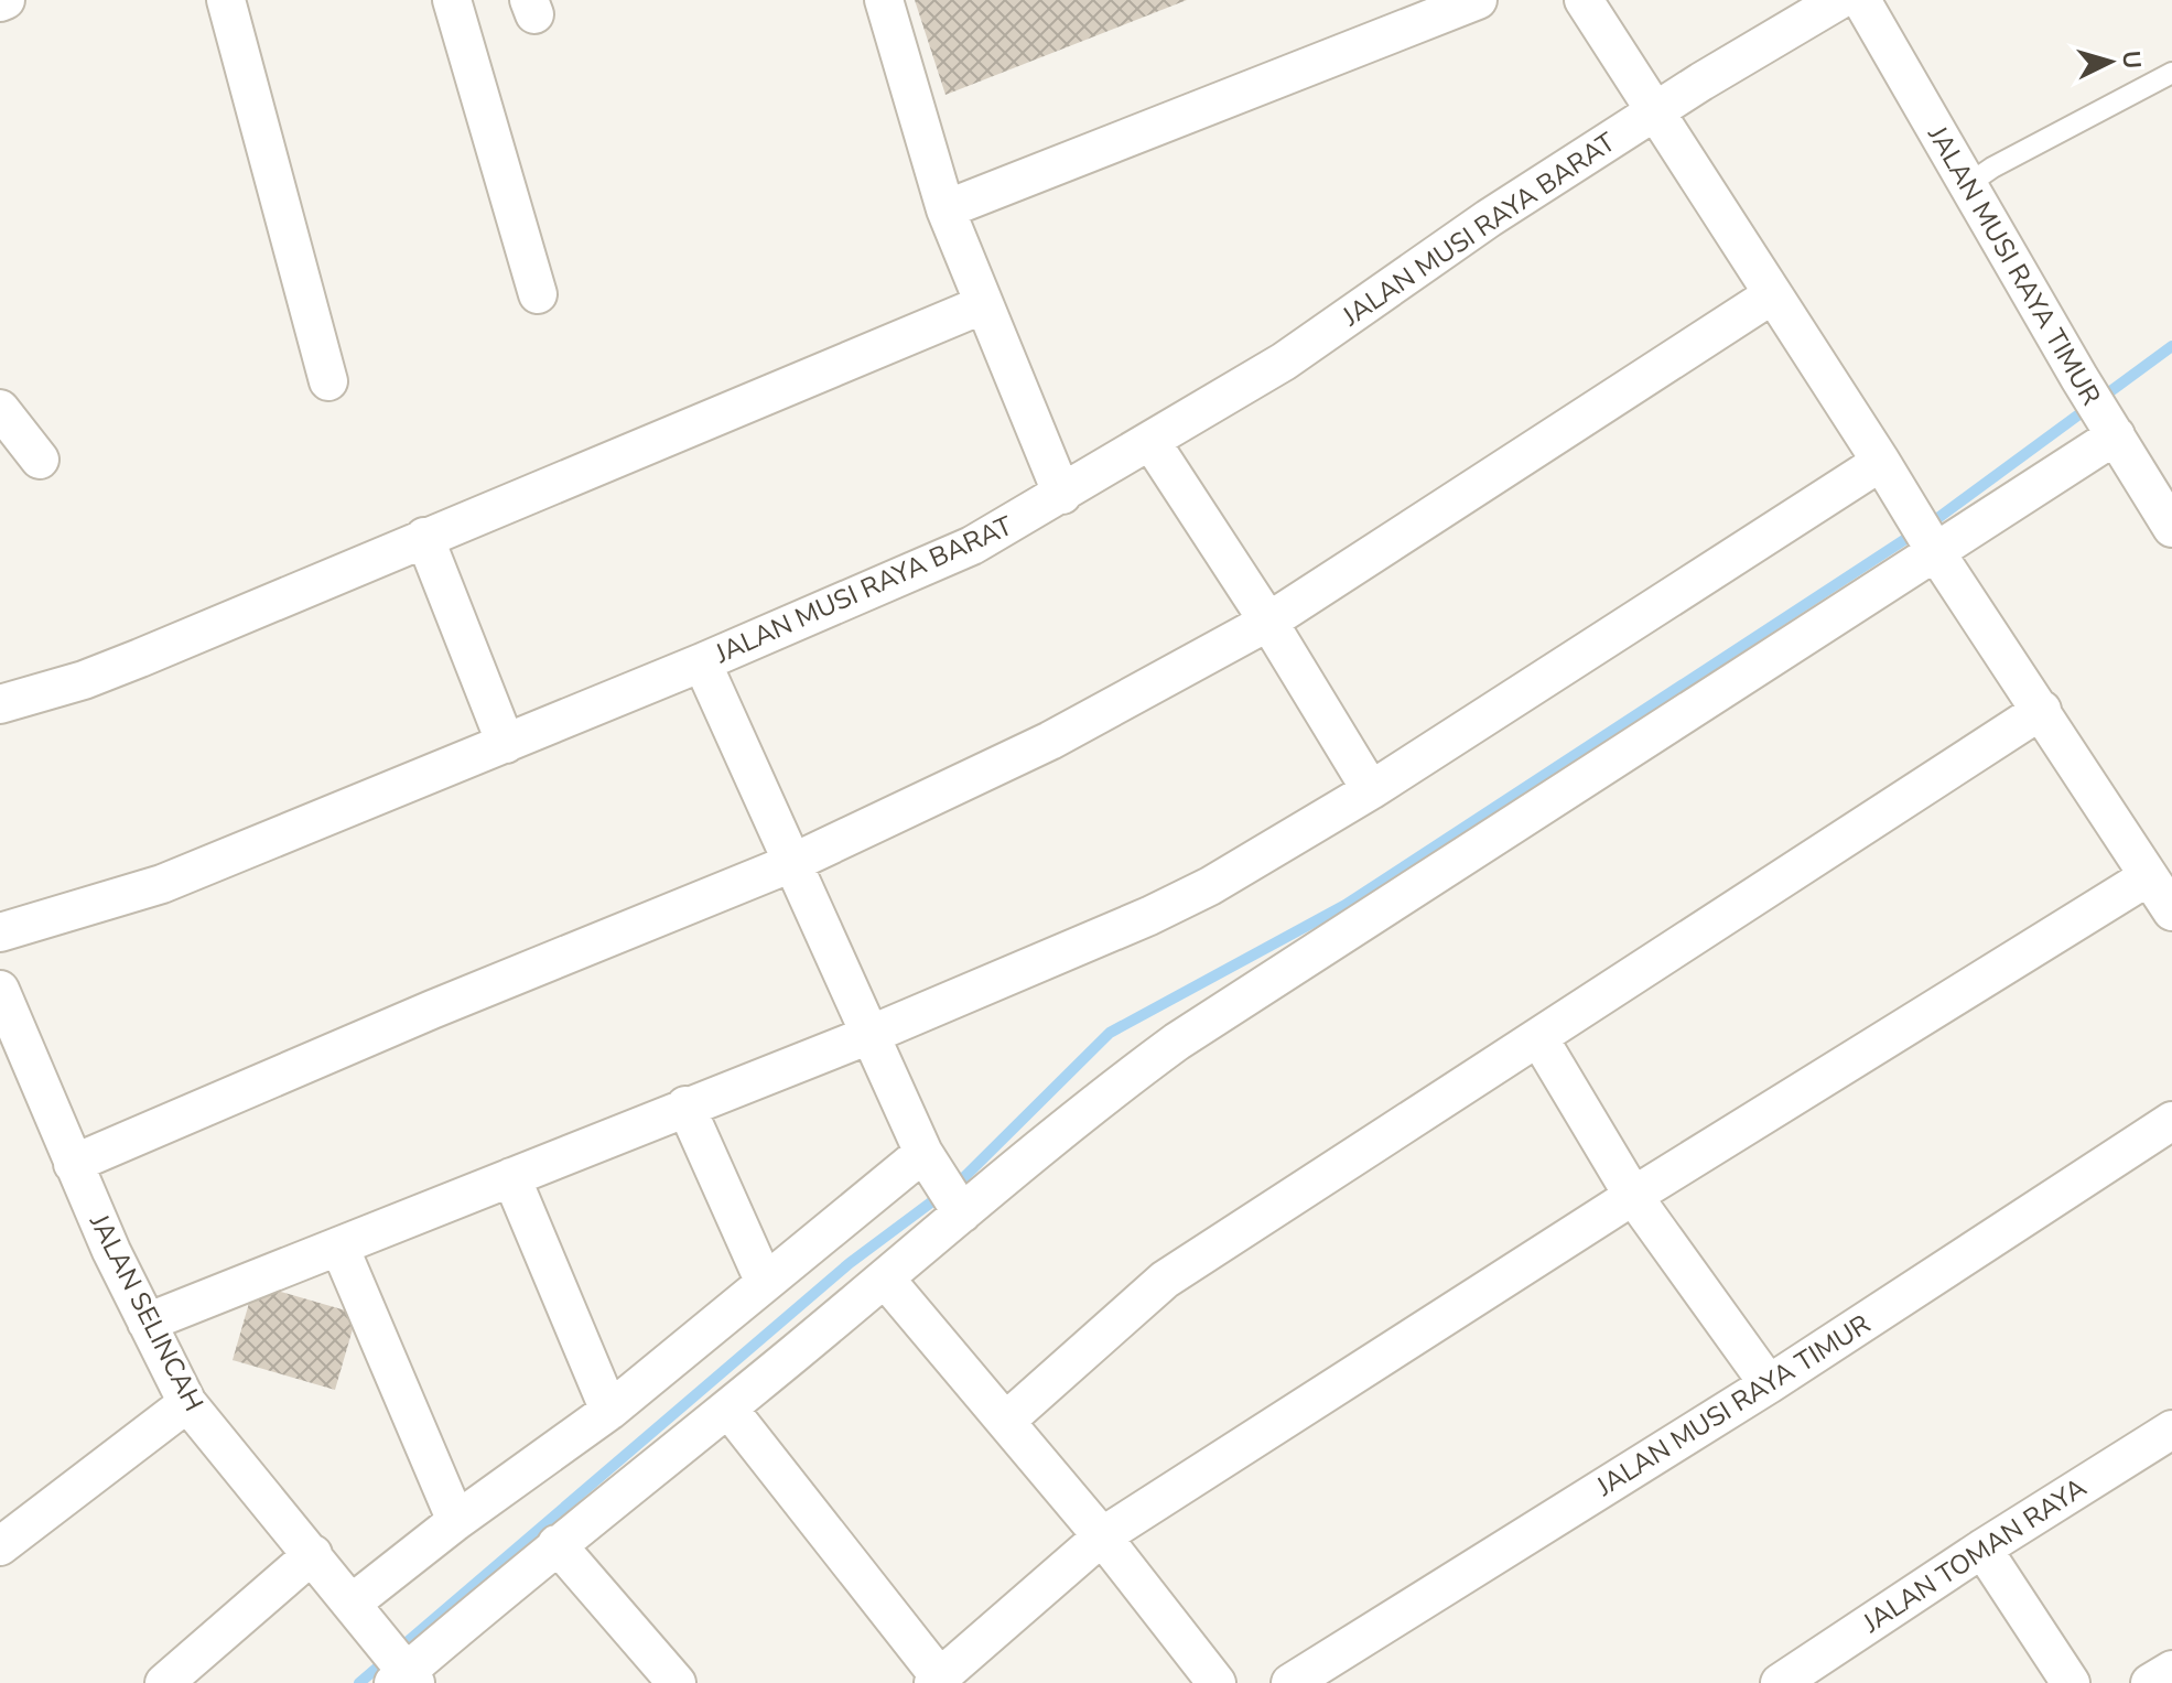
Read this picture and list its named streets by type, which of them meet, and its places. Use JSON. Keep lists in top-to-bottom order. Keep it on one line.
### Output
{"streets":{"street":["JALAN MUSI RAYA BARAT","JALAN MUSI RAYA TIMUR","JALAN SELINCAH","JALAN TOMAN RAYA"]},"north":"right"}
